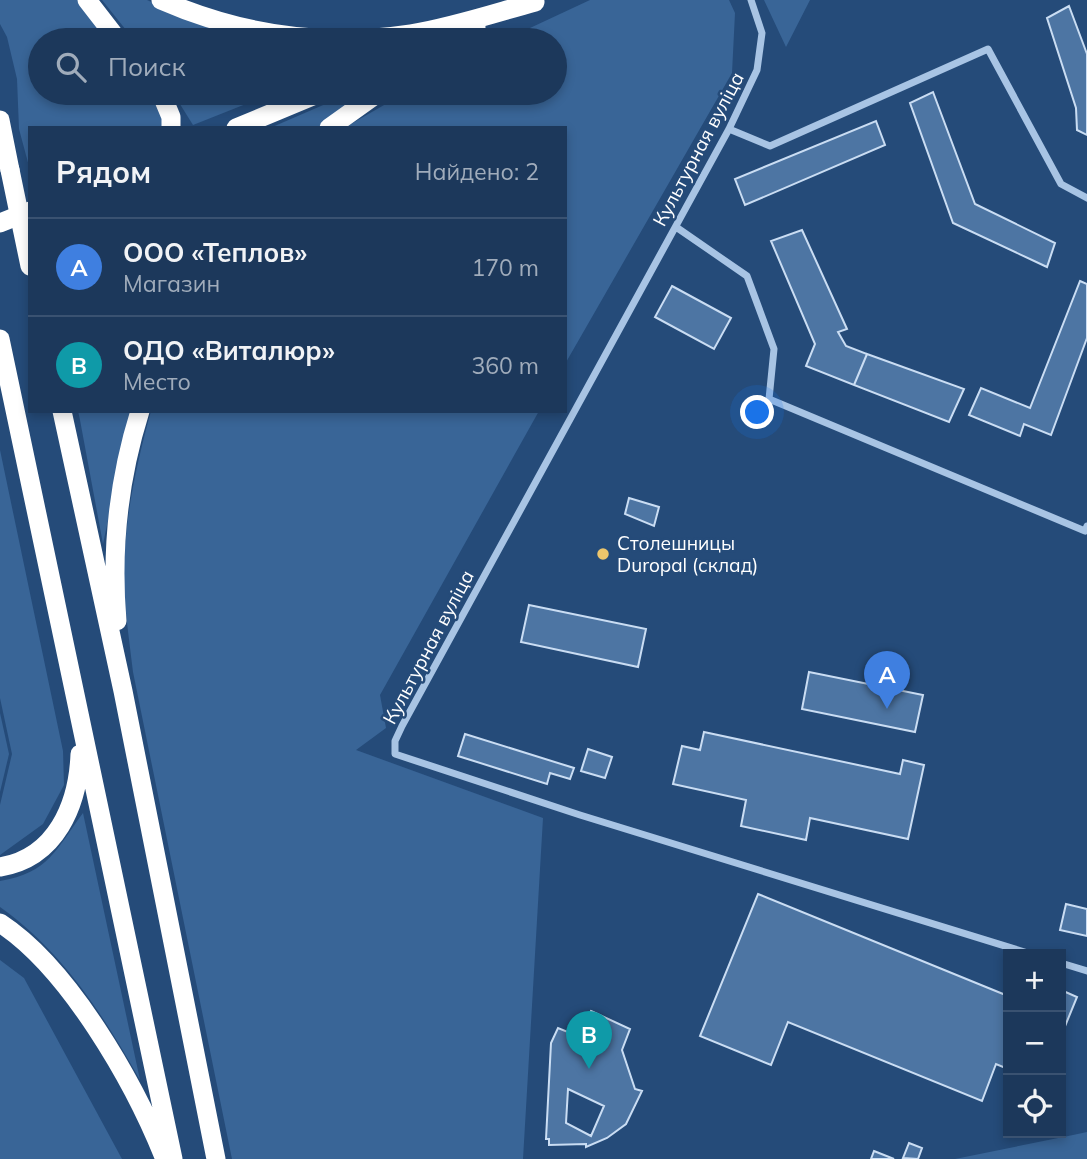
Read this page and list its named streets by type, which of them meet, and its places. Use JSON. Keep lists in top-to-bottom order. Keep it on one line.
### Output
{"streets":{"street":["Культурная вуліца"]},"places":["Столешницы Duropal (склад)"],"page":{"search":"Поиск","heading":["Рядом","Найдено: 2"],"list":[{"mark":"A","name":"ООО «Теплов»","note":"Магазин","value":"170 m"},{"mark":"B","name":"ОДО «Виталюр»","note":"Место","value":"360 m"}],"pins":["A","B"],"map_buttons":["+","−"]}}
